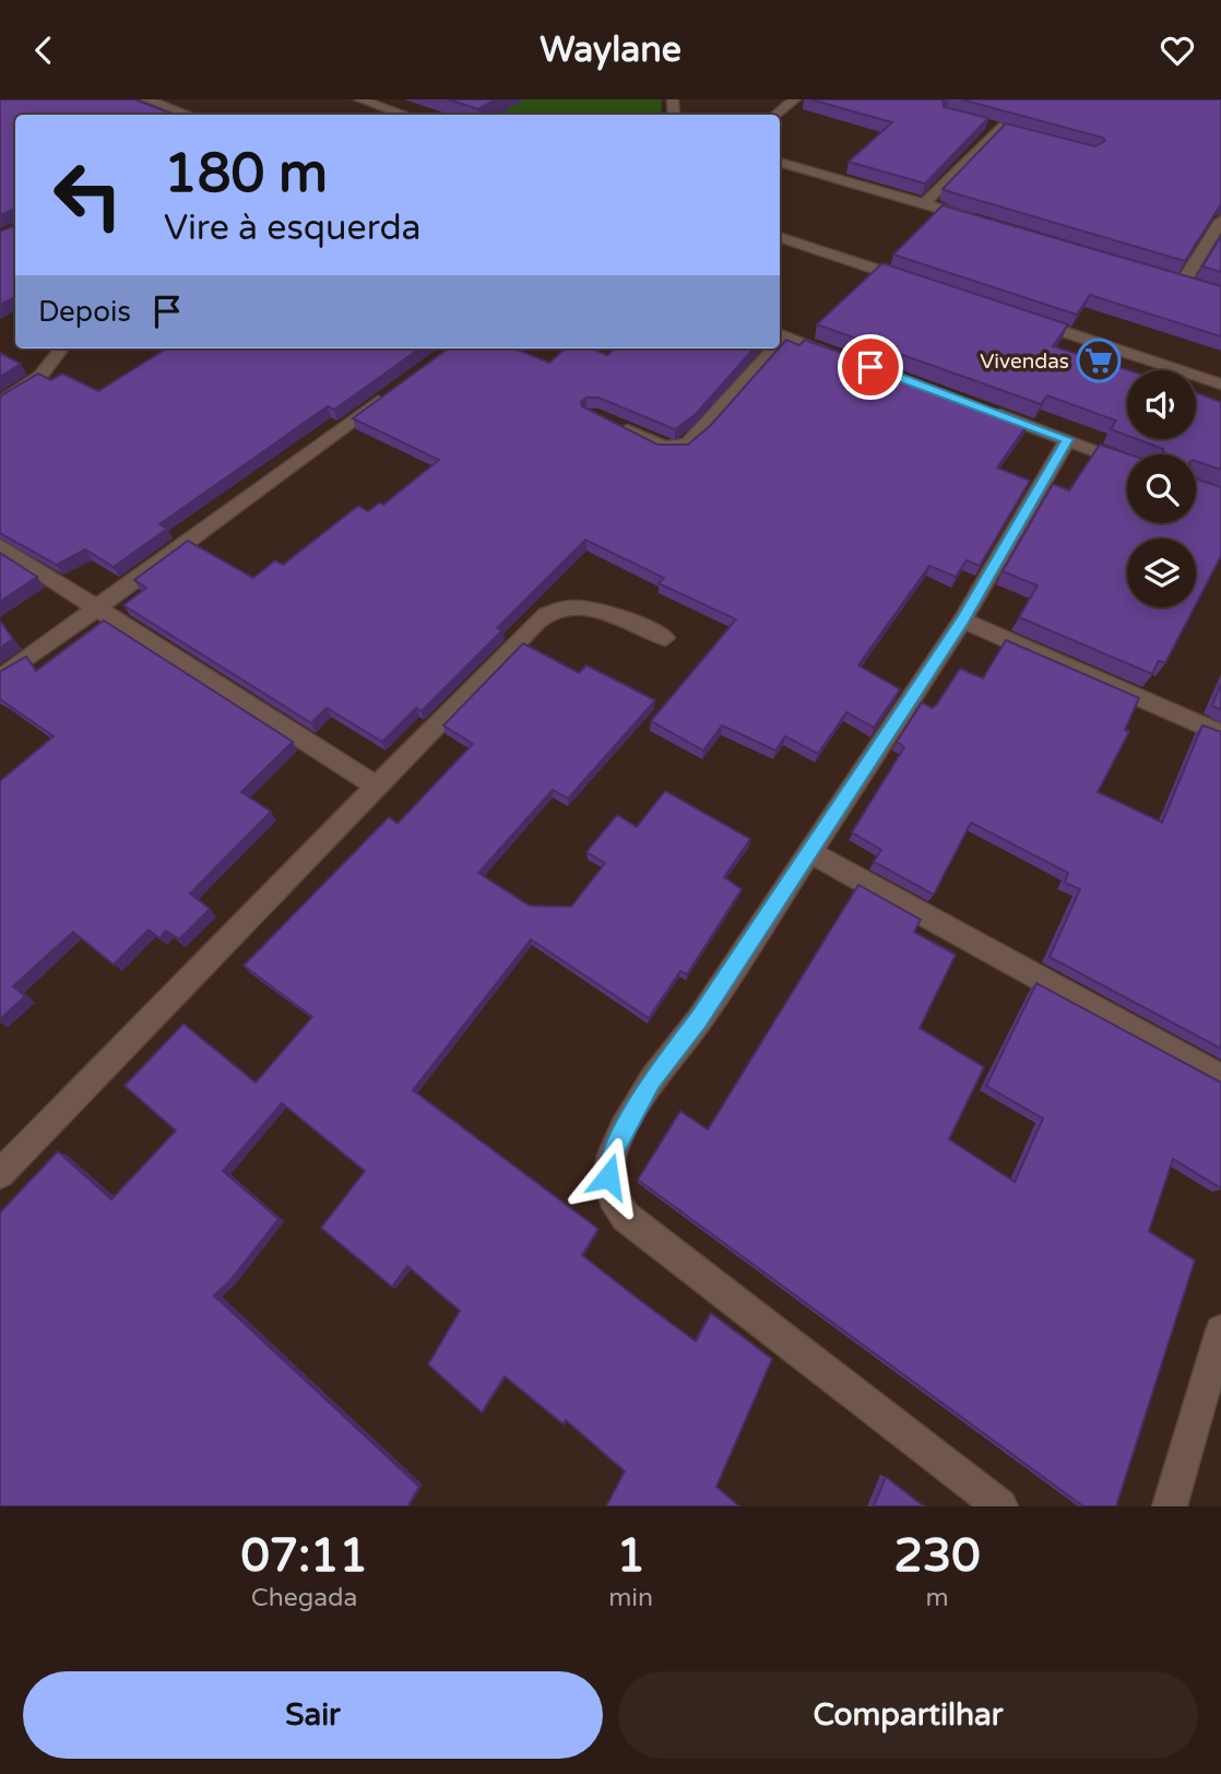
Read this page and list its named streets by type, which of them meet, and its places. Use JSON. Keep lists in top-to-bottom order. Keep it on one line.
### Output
{"places":{"supermarket":["Vivendas"]},"page":{"header":"Waylane","turn":["180 m","Vire à esquerda"],"then":"Depois","eta":["07:11","Chegada","1","min","230","m"],"buttons":["Sair","Compartilhar"]}}
